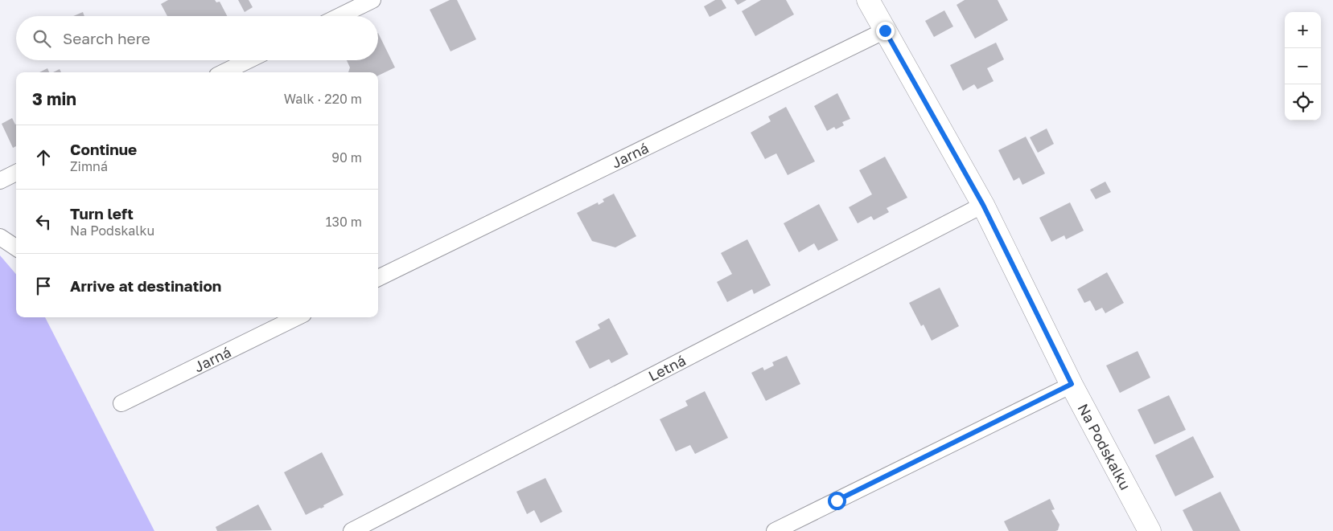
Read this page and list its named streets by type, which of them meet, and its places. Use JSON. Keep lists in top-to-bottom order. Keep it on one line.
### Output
{"streets":{"street":["Jarná","Letná","Na Podskalku"]},"crossings":[["Jarná","Na Podskalku"],["Letná","Na Podskalku"]],"page":{"map_buttons":["+","−"],"search":"Search here","heading":["3 min","Walk · 220 m"],"list":[["Continue","Zimná","90 m"],["Turn left","Na Podskalku","130 m"],"Arrive at destination"]}}
